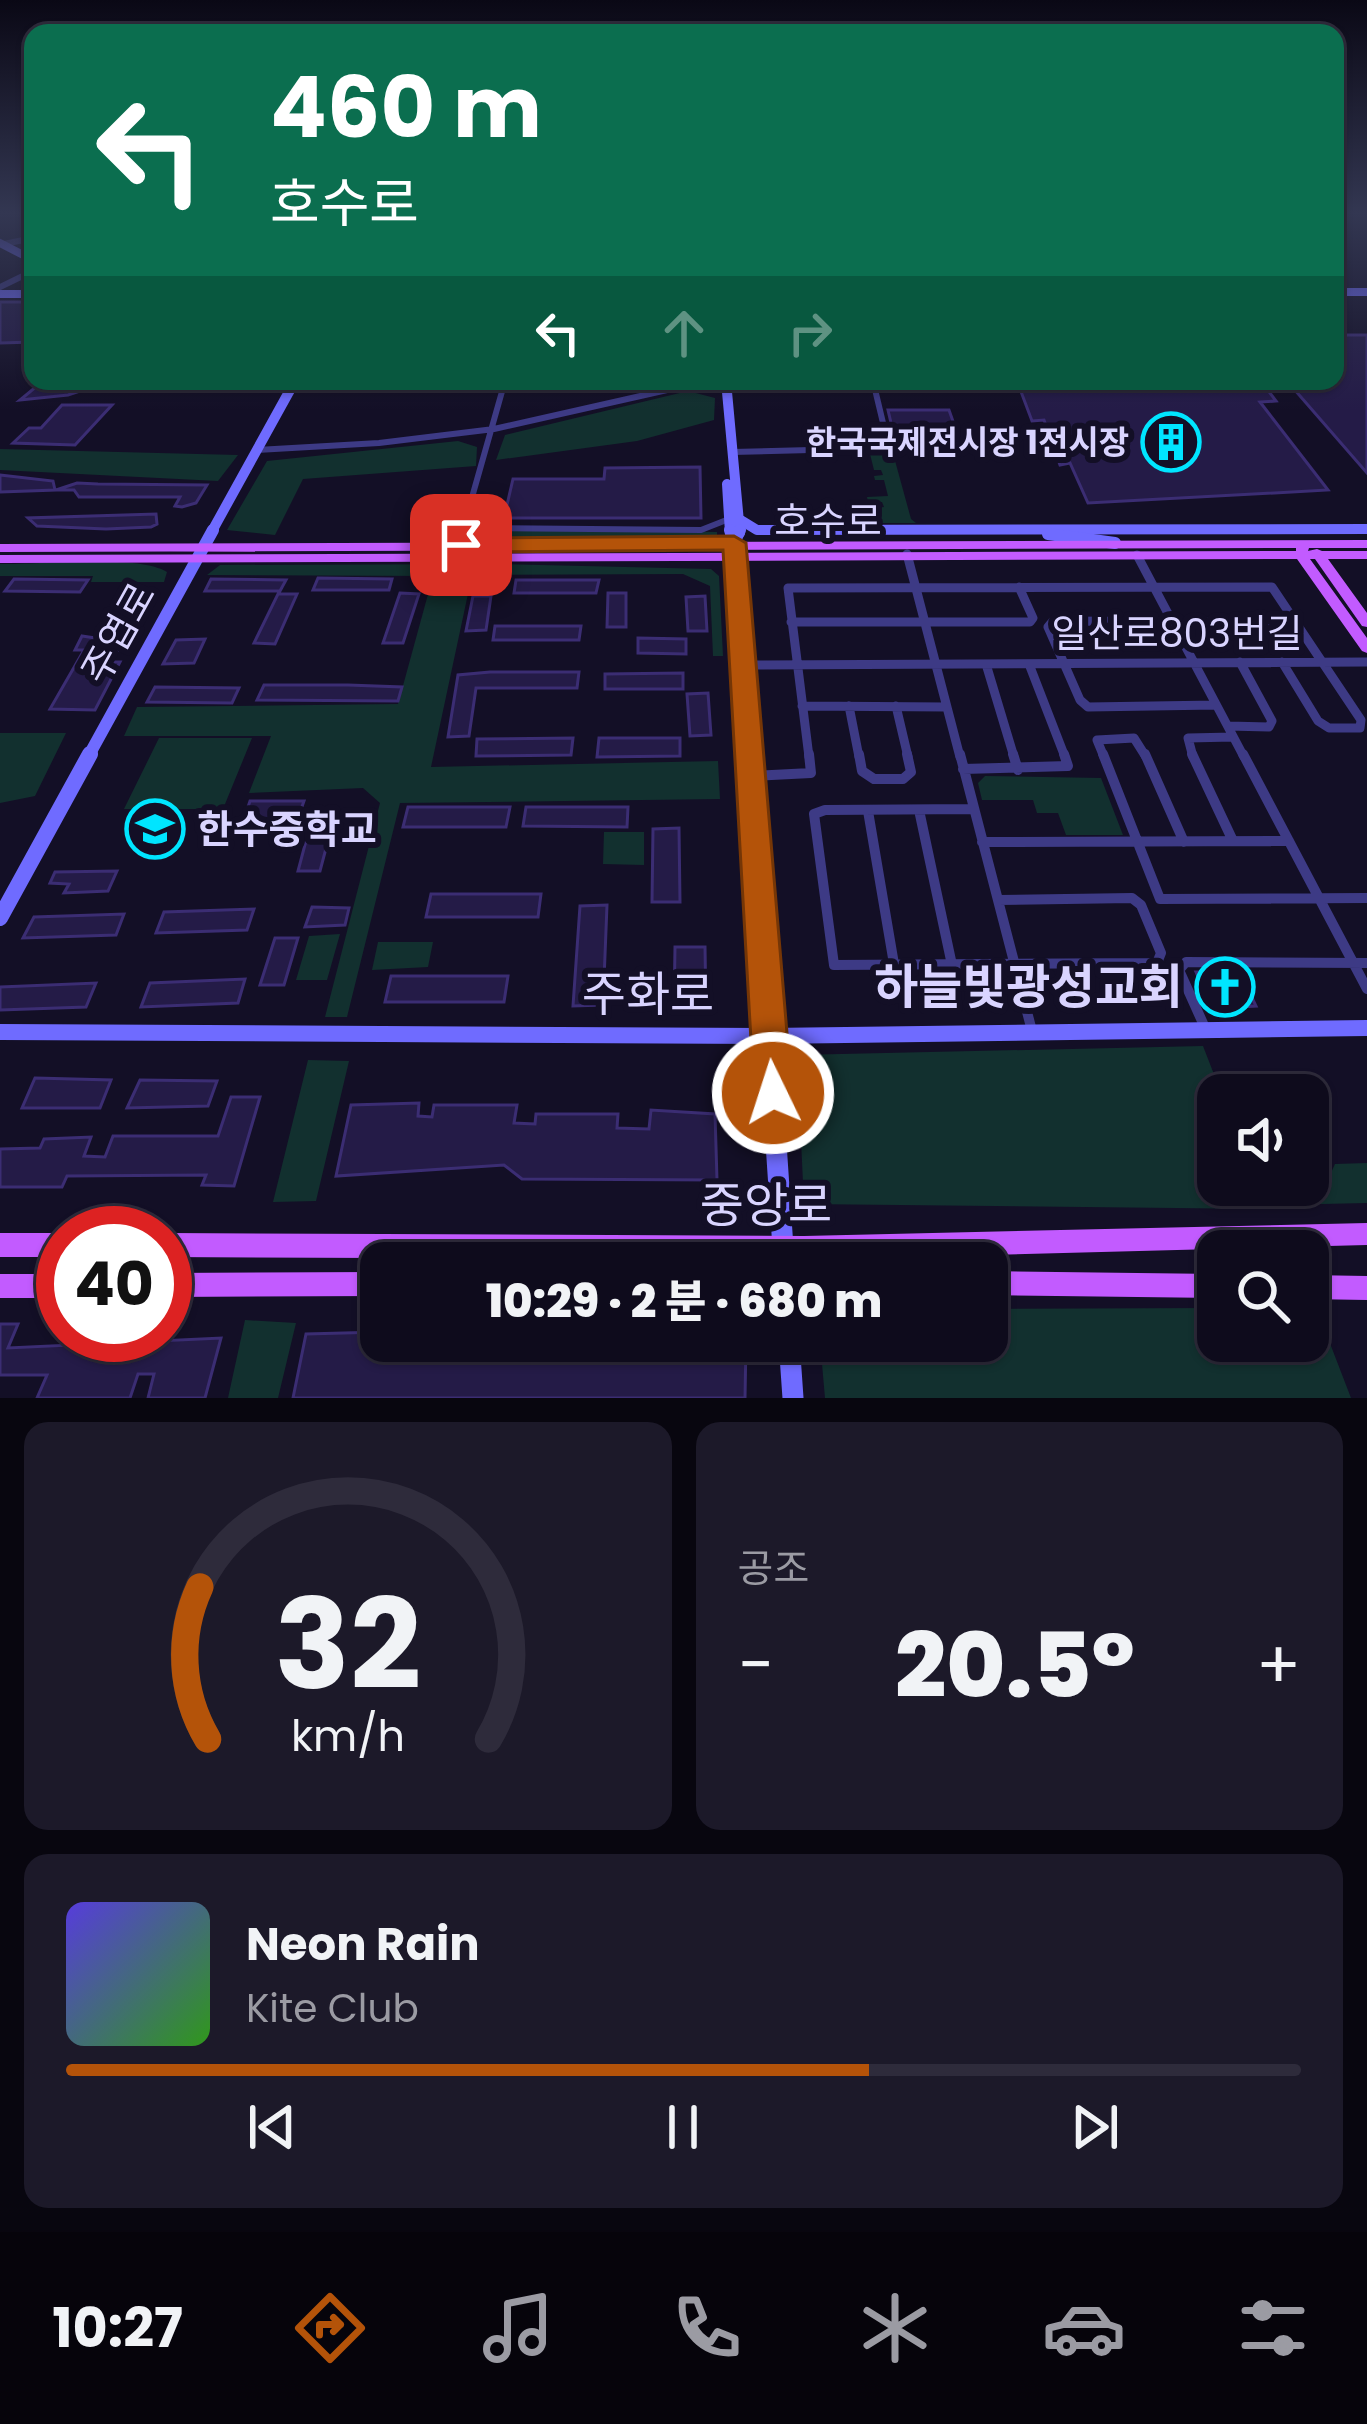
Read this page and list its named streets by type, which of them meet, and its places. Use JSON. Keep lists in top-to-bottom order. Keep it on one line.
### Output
{"streets":{"main road":["호수로","중앙로"],"street":["주엽로","일산로803번길","주화로"]},"crossings":[["호수로","주엽로"]],"places":{"building":["한국국제전시장 1전시장"],"school or university":["한수중학교"],"church":["하늘빛광성교회"]},"page":{"turn":["460 m","호수로"],"limit":"40","trip":"10:29 · 2 분 · 680 m","tile":"공조","heat":["−","20.5°","+"],"song":["Neon Rain","Kite Club"],"tabs":"10:27","gauge":["32","km/h"]}}
